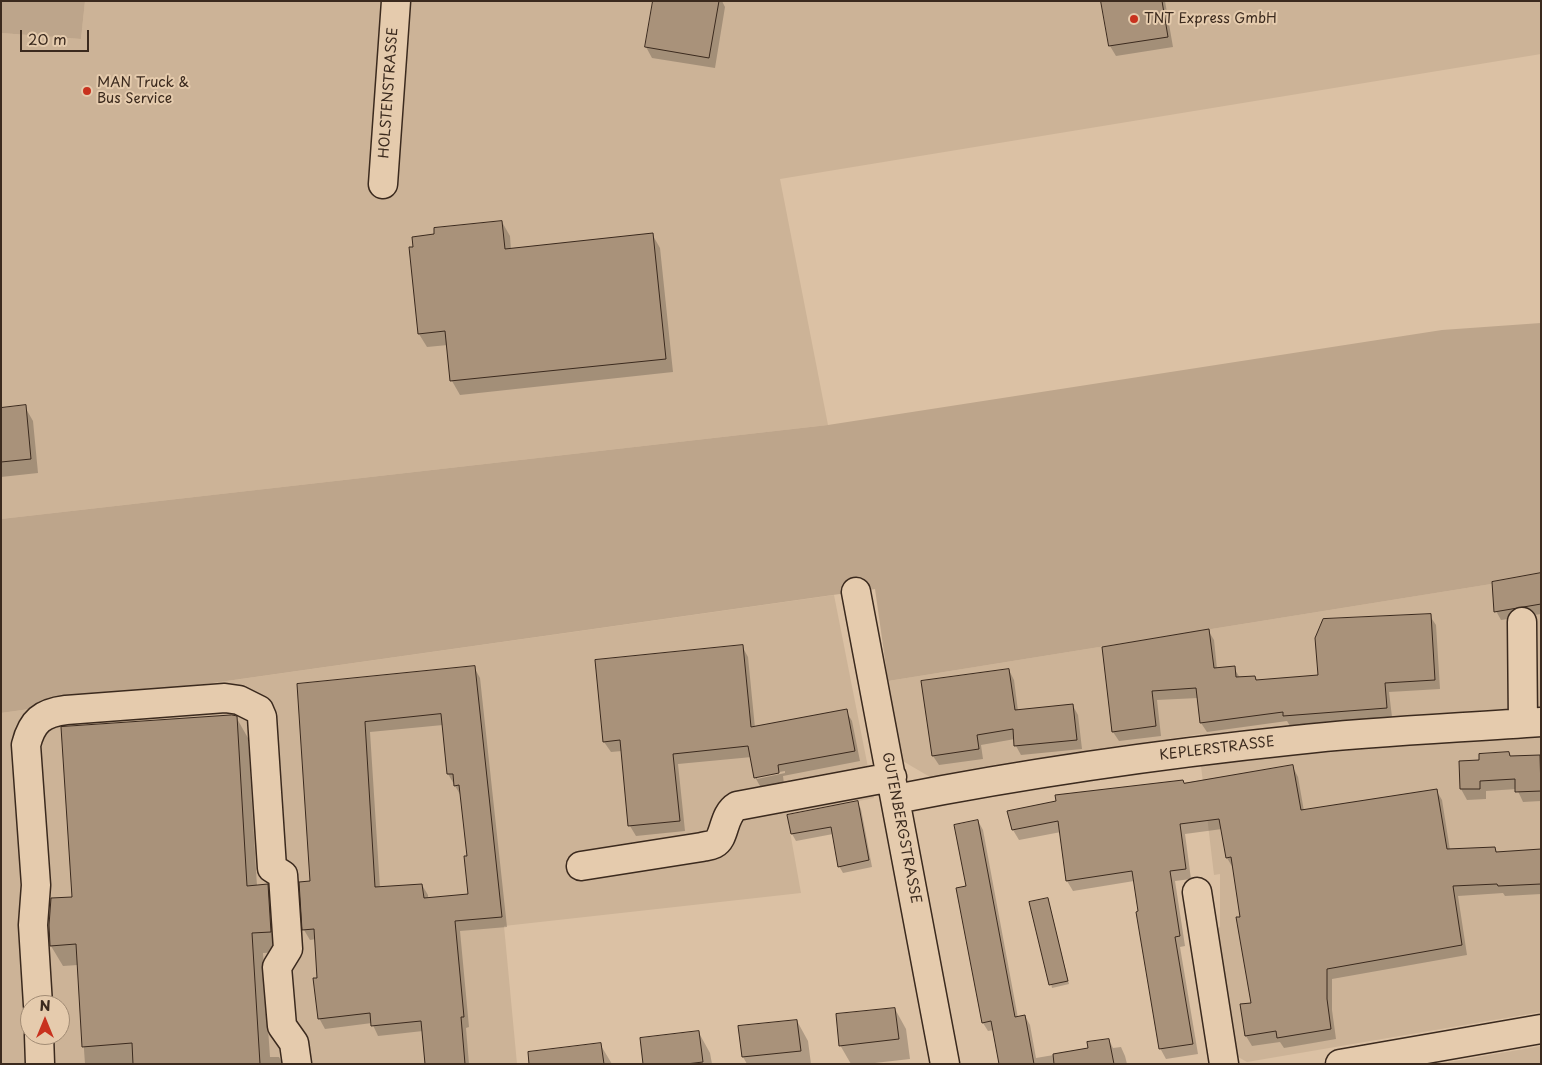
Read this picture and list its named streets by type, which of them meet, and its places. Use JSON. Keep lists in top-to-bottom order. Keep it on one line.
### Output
{"streets":{"street":["HOLSTENSTRASSE","KEPLERSTRASSE","GUTENBERGSTRASSE"]},"crossings":[["KEPLERSTRASSE","GUTENBERGSTRASSE"]],"places":["TNT Express GmbH","MAN Truck & Bus Service"],"scale_bar":"20 m","north":"top"}
